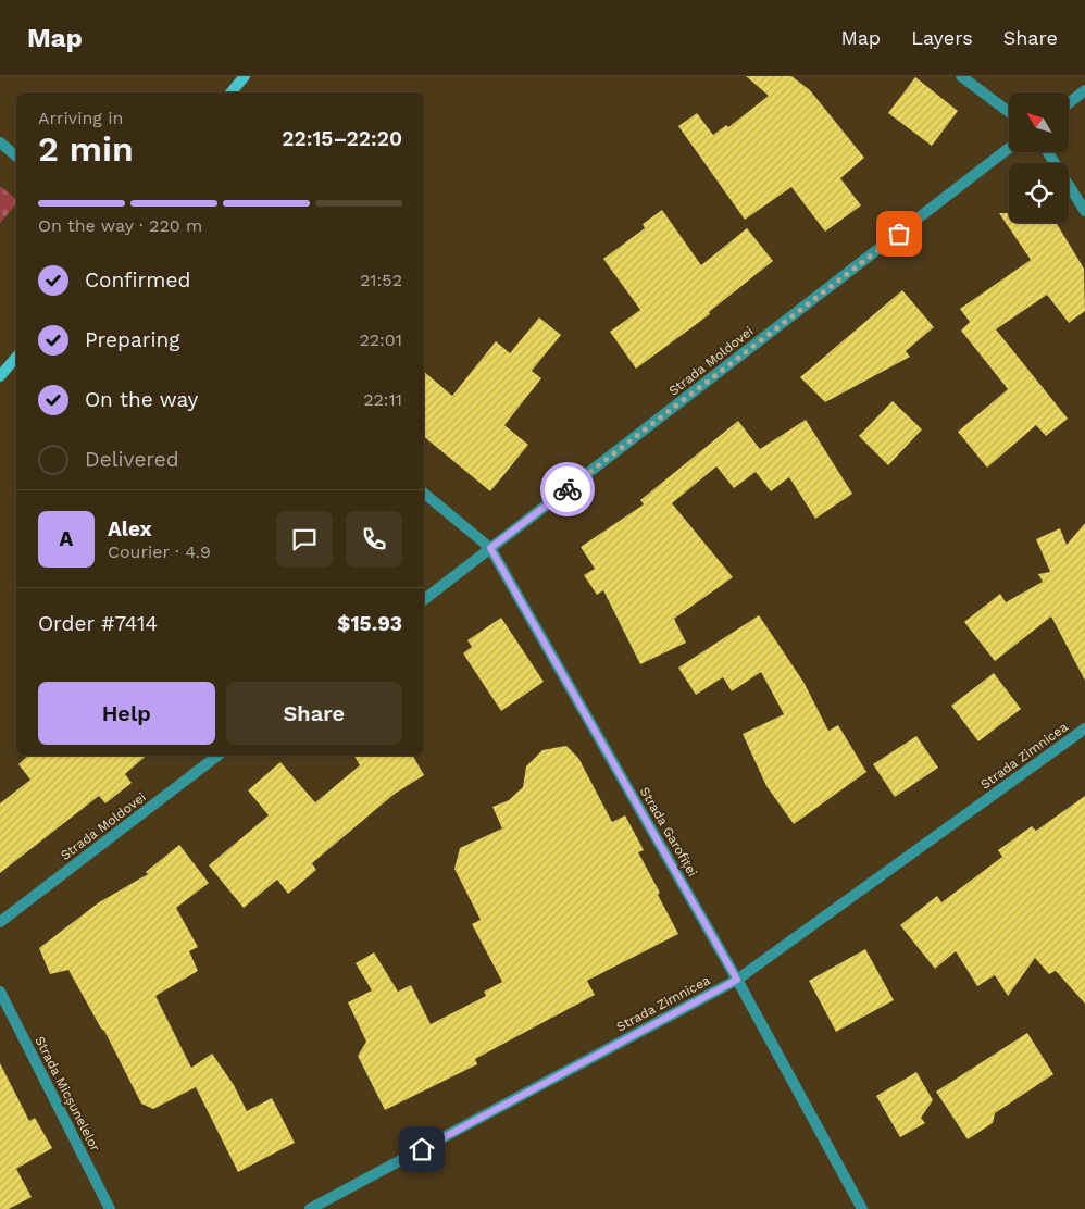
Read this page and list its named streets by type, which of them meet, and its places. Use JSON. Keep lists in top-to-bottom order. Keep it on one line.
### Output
{"streets":{"street":["Strada Moldovei","Strada Zimnicea","Strada Garofiței","Strada Micșunelelor"]},"crossings":[["Strada Moldovei","Strada Garofiței"],["Strada Zimnicea","Strada Garofiței"]],"north":"top left","page":{"header":"Map","nav":["Map","Layers","Share"],"heading":["2 min","Arriving in","22:15–22:20"],"panel":["Alex","Courier · 4.9","Order #7414","$15.93"],"bar":"On the way · 220 m","list":[["Confirmed","21:52"],["Preparing","22:01"],["On the way","22:11"],"Delivered"],"round":"A","buttons":["Help","Share"]}}
